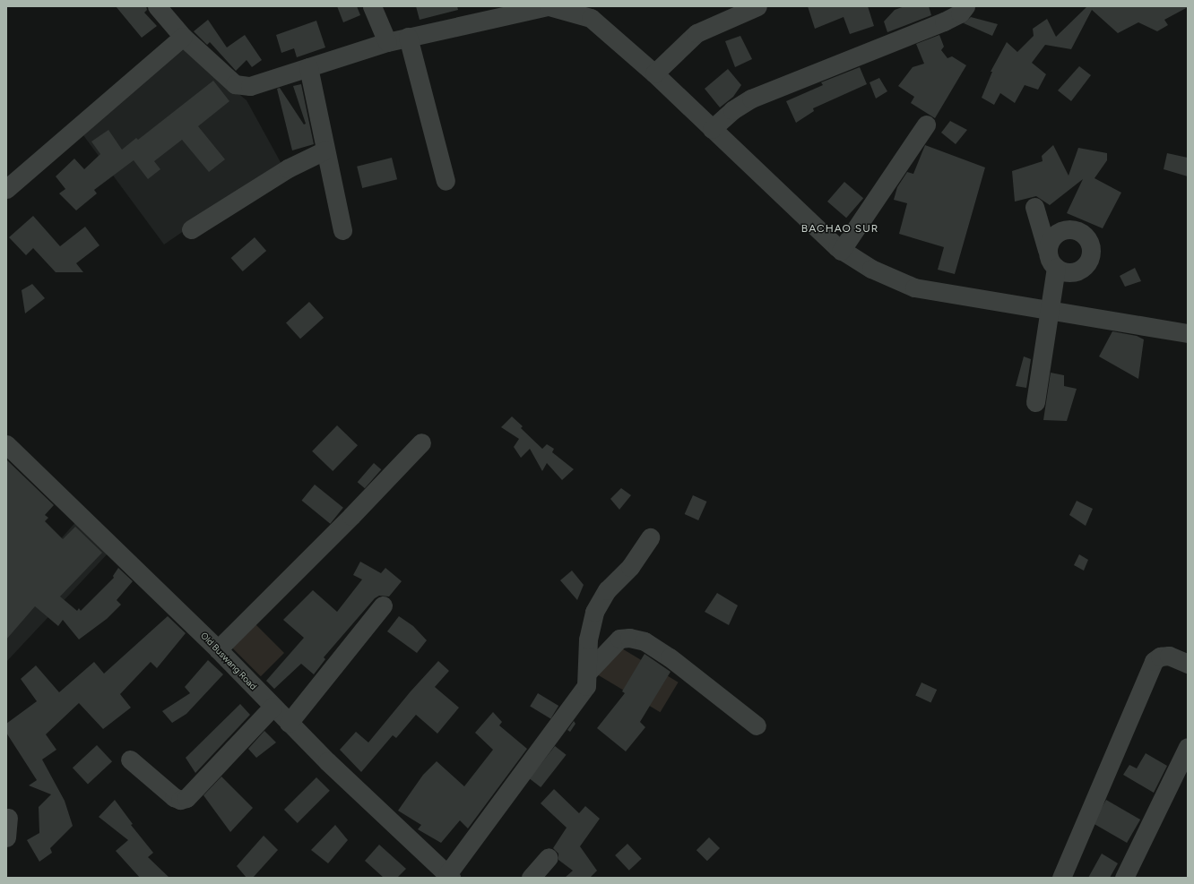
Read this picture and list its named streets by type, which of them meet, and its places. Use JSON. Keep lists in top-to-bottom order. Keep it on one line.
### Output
{"streets":{"street":["Old Buswang Road"]},"districts":["BACHAO SUR"]}
